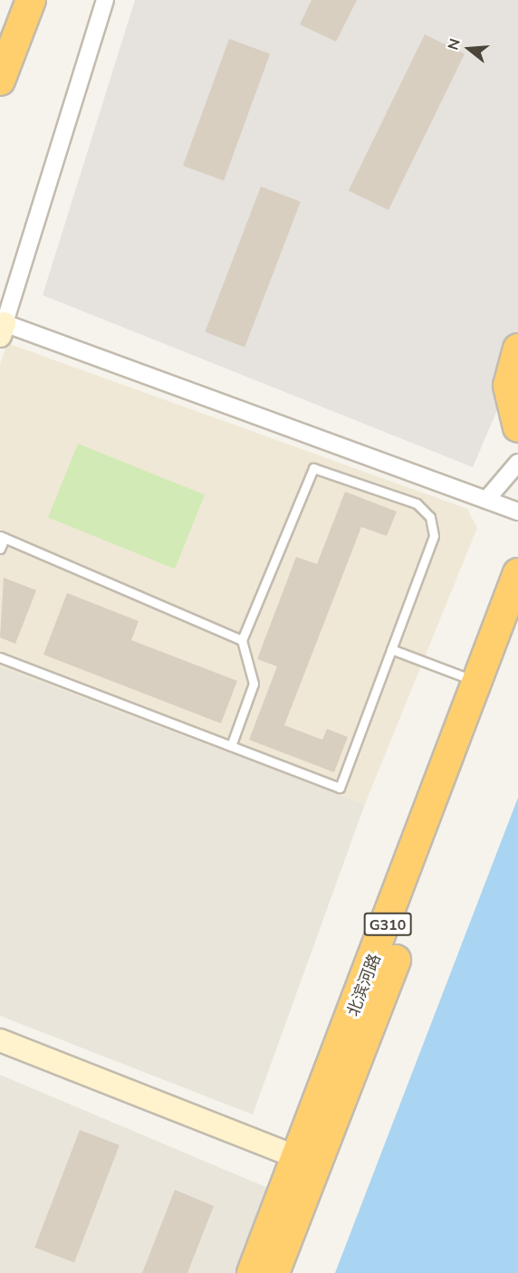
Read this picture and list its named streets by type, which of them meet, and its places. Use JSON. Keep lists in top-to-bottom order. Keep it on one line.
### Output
{"streets":{"highway":["G310","北滨河路"]},"north":"left"}
